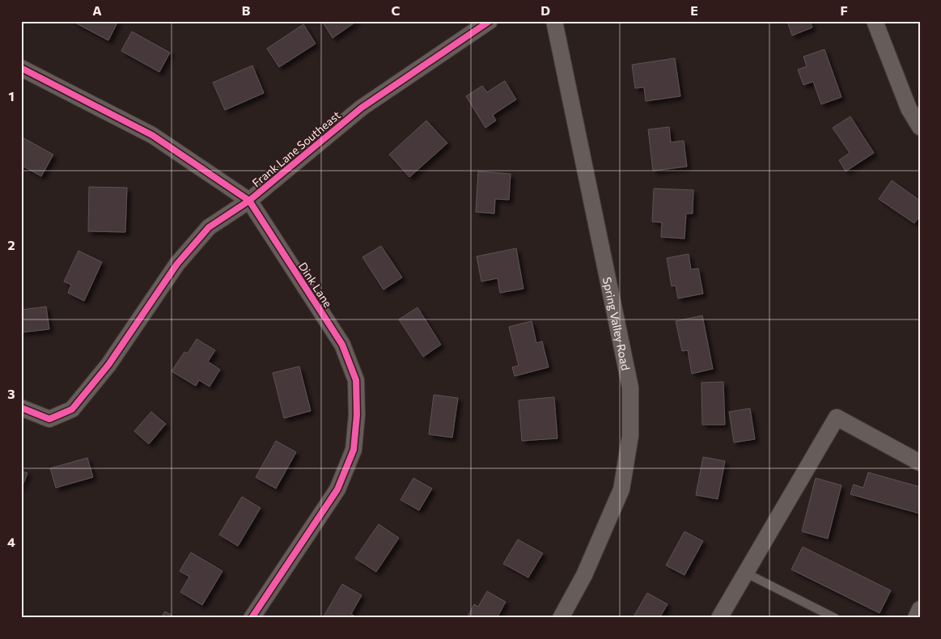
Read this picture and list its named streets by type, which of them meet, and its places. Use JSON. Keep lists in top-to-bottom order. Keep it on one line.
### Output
{"streets":{"street":["Frank Lane Southeast","Dink Lane","Spring Valley Road"]},"crossings":[["Frank Lane Southeast","Dink Lane"]],"grid":{"columns":["A","B","C","D","E","F"],"rows":["1","2","3","4"]}}
